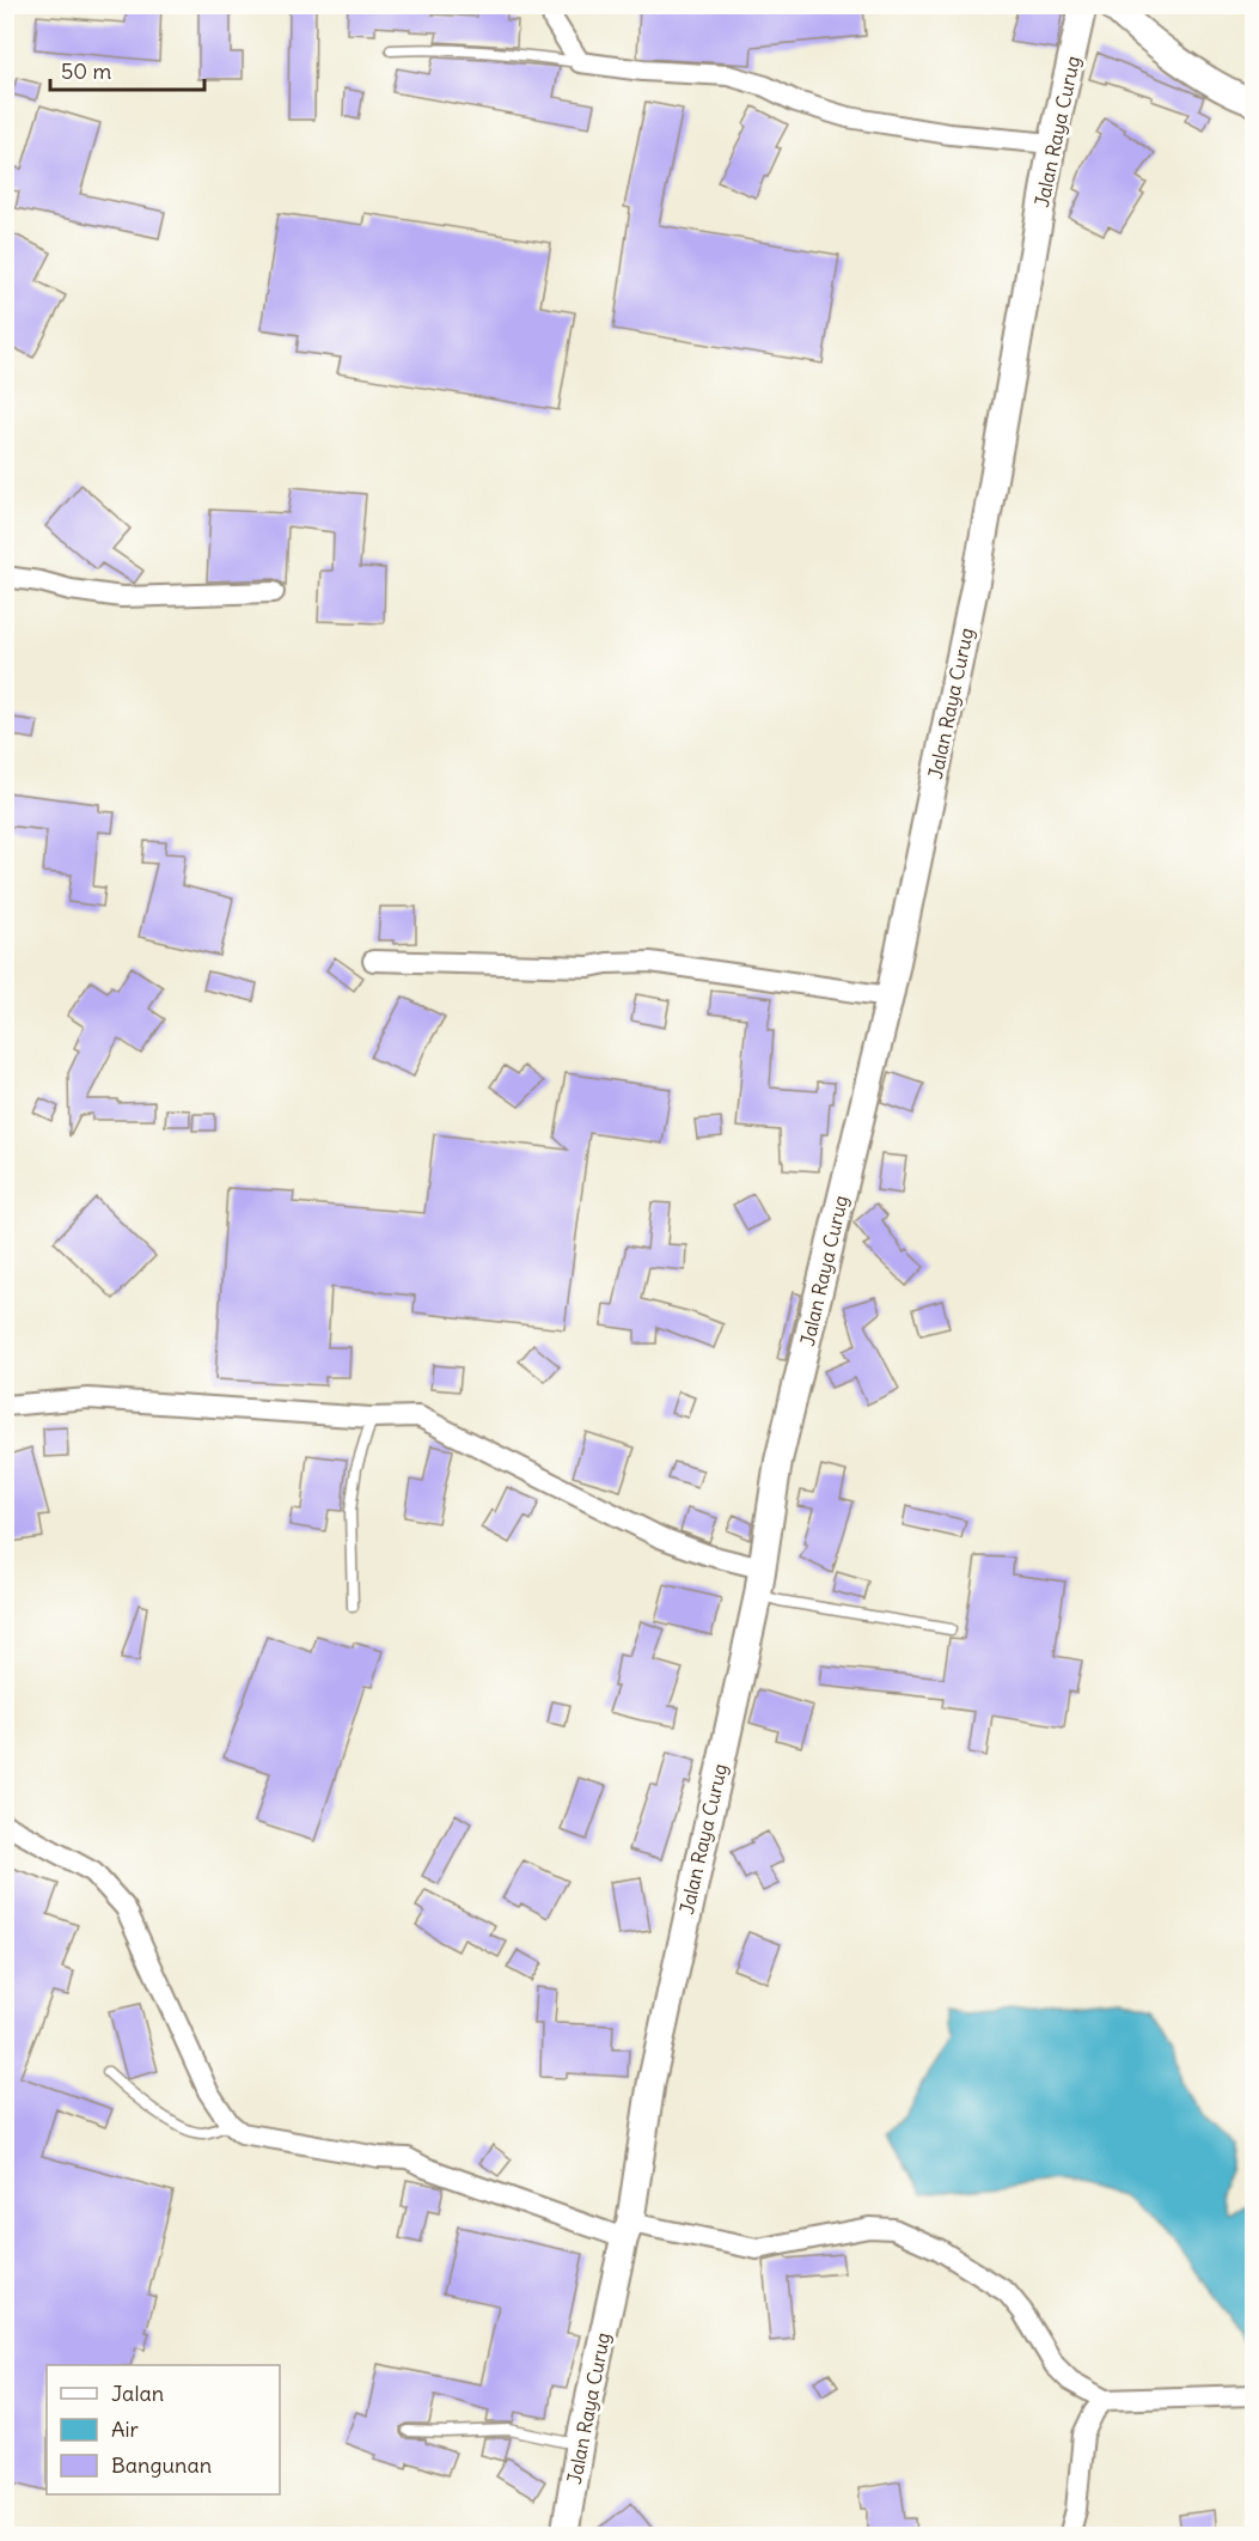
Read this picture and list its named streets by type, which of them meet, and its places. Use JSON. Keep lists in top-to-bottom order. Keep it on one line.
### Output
{"streets":{"street":["Jalan Raya Curug"]},"legend":["Jalan","Air","Bangunan"],"scale_bar":"50 m"}
